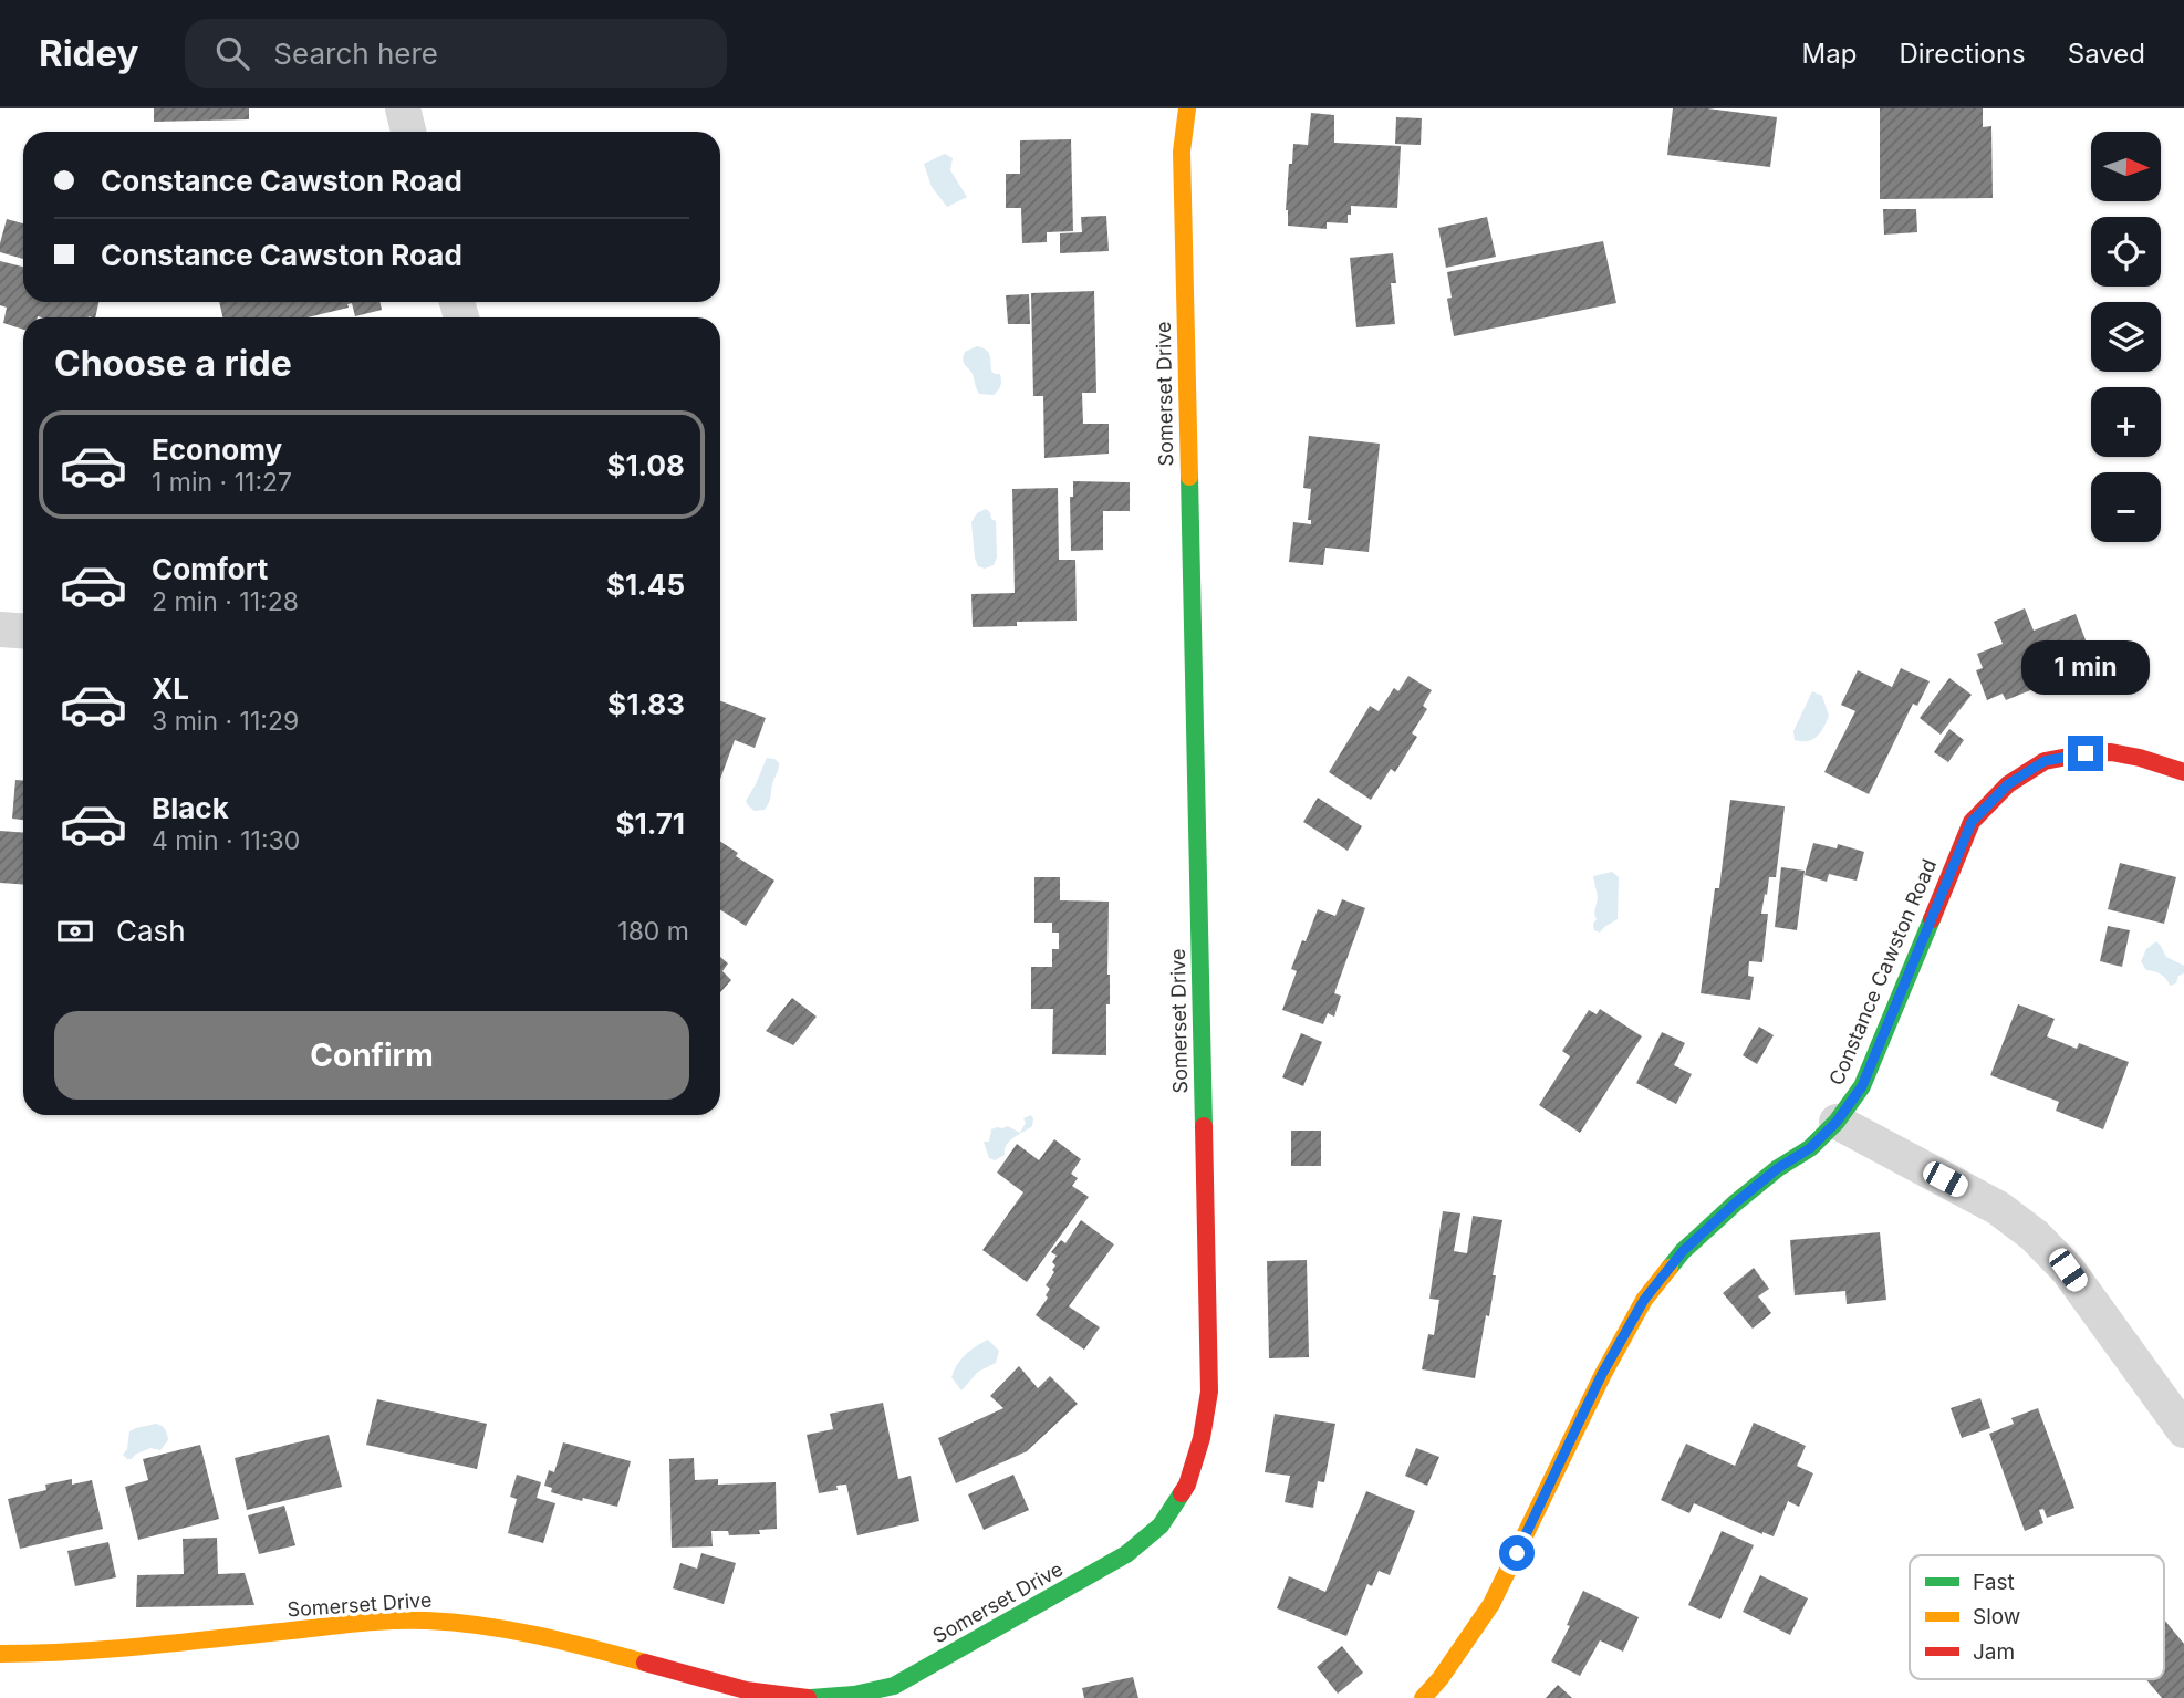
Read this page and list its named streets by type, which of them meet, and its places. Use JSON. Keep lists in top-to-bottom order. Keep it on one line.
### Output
{"streets":{"street":["Somerset Drive","Constance Cawston Road"]},"legend":["Fast","Slow","Jam"],"north":"right","page":{"header":"Ridey","search":"Search here","nav":["Map","Directions","Saved"],"map_buttons":["+","−"],"banner":["Constance Cawston Road","Constance Cawston Road"],"heading":"Choose a ride","list":[{"name":"Economy","note":"1 min · 11:27","value":"$1.08"},{"name":"Comfort","note":"2 min · 11:28","value":"$1.45"},{"name":"XL","note":"3 min · 11:29","value":"$1.83"},{"name":"Black","note":"4 min · 11:30","value":"$1.71"}],"bubble":"1 min","pay":["Cash","180 m"],"buttons":"Confirm"}}
